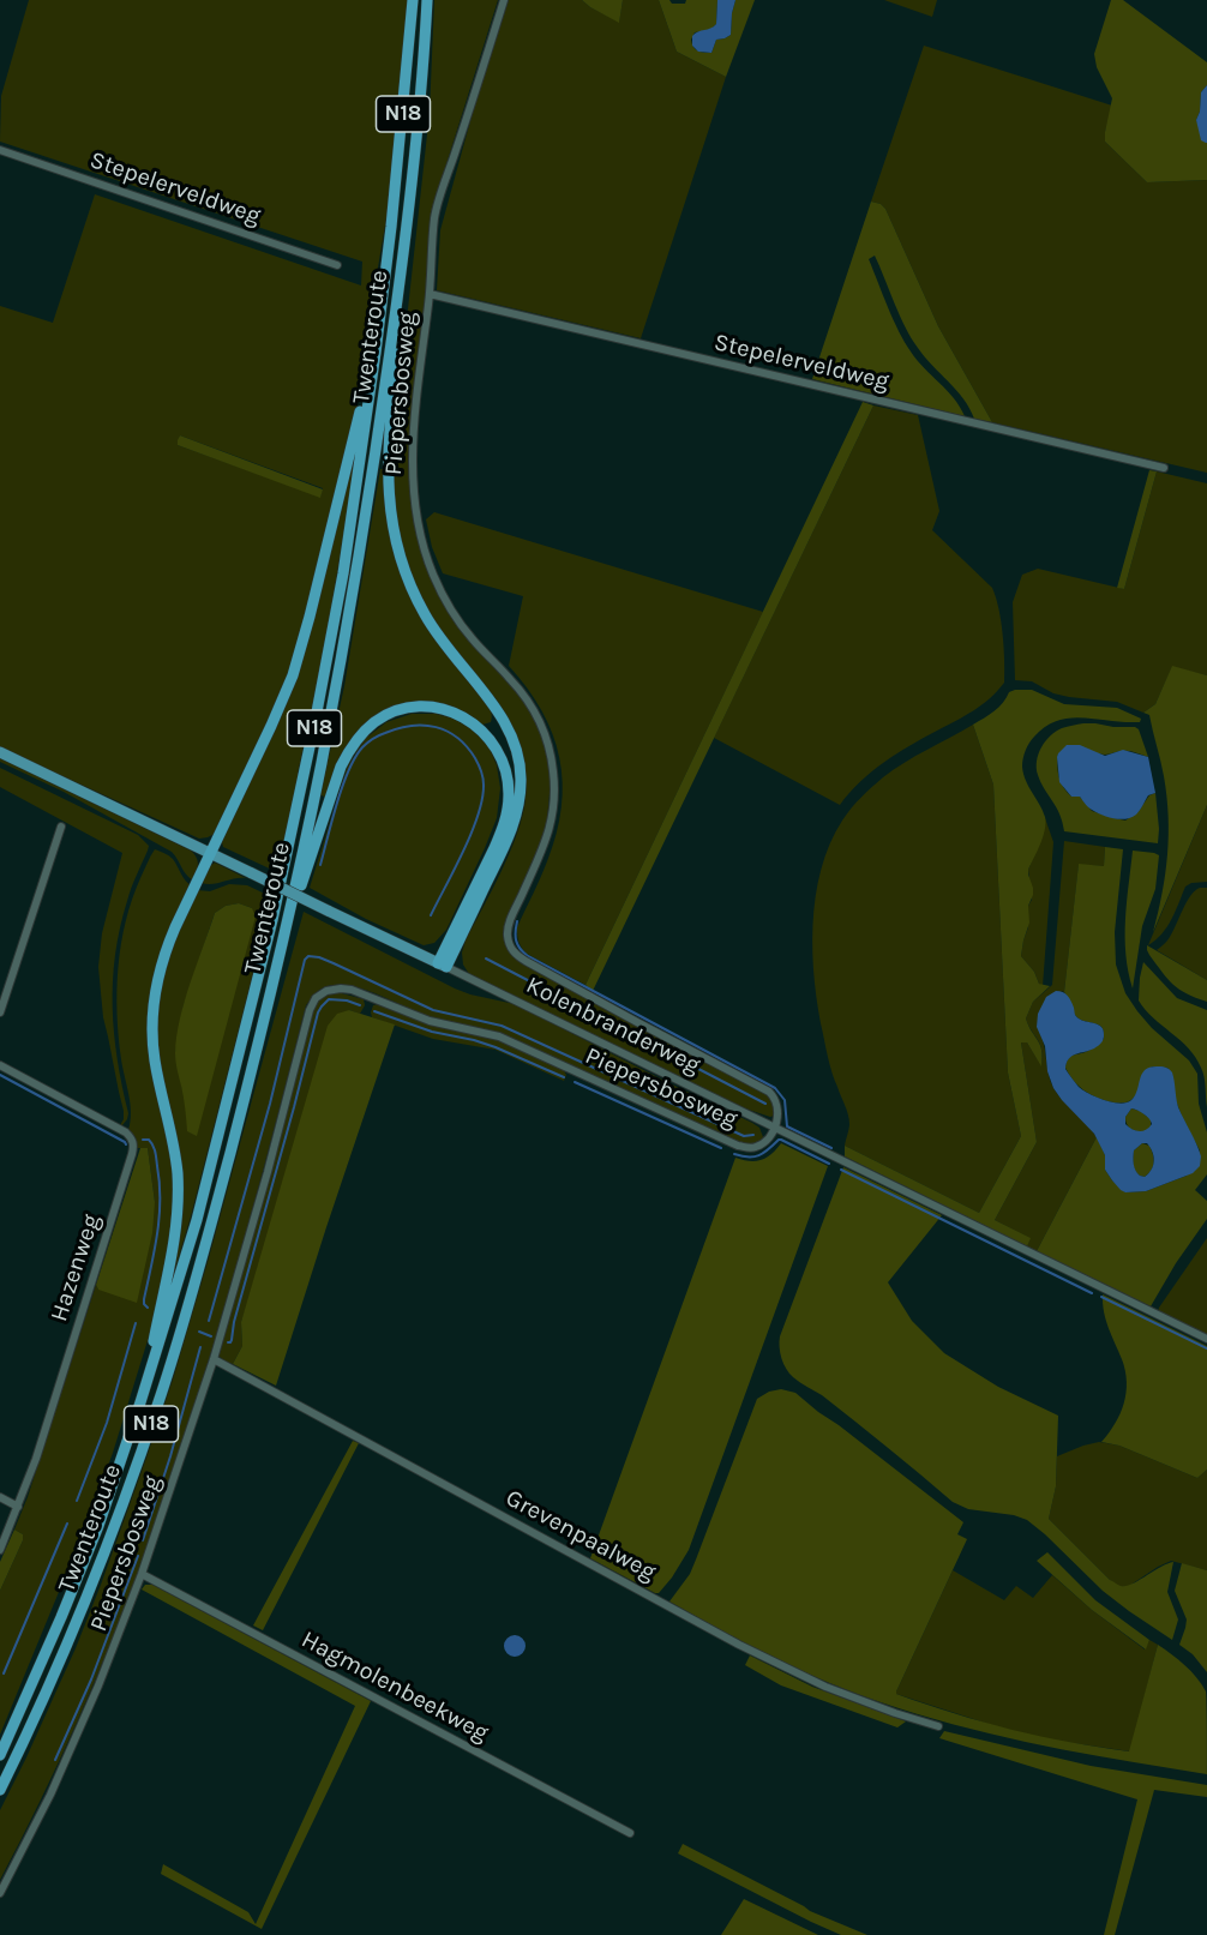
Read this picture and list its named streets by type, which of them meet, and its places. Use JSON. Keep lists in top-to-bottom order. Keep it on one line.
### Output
{"streets":{"highway":["N18","Twenteroute"],"main road":["Kolenbranderweg"],"street":["Stepelerveldweg","Piepersbosweg","Hazenweg","Grevenpaalweg","Hagmolenbeekweg"]},"crossings":[["N18","Twenteroute"],["N18","Kolenbranderweg"],["Stepelerveldweg","Piepersbosweg"],["Piepersbosweg","Kolenbranderweg"],["Piepersbosweg","Grevenpaalweg"],["Piepersbosweg","Hagmolenbeekweg"]]}
